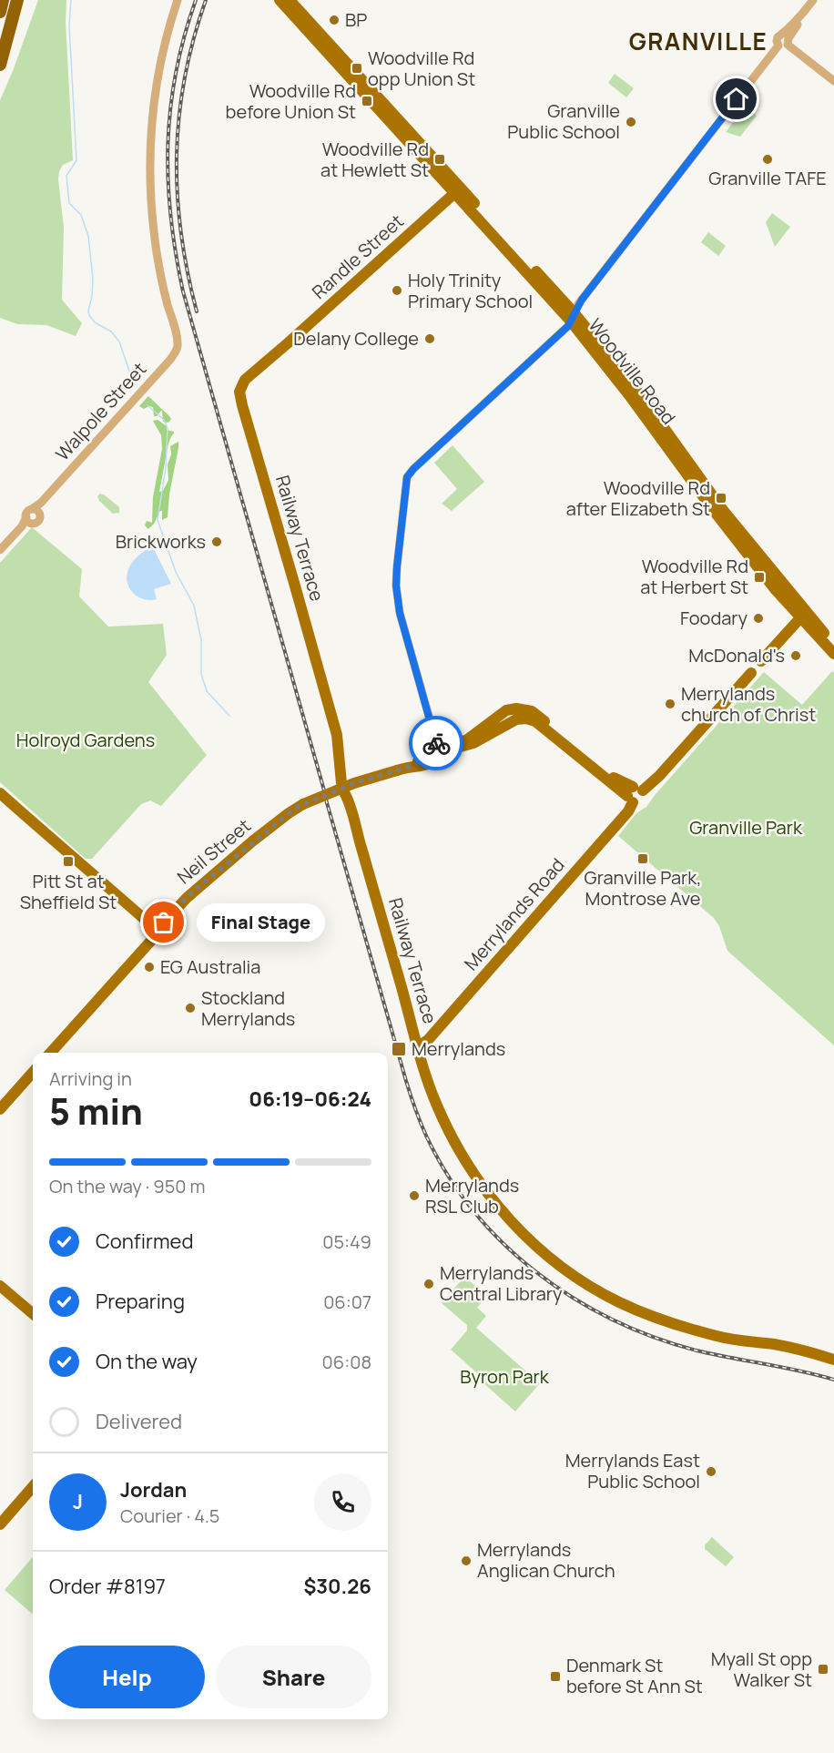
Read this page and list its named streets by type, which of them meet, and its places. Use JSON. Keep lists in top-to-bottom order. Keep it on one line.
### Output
{"streets":{"main road":["Randle Street","Woodville Road","Railway Terrace","Neil Street","Merrylands Road"],"street":["Walpole Street"]},"crossings":[["Randle Street","Woodville Road"],["Randle Street","Railway Terrace"],["Railway Terrace","Merrylands Road"],["Neil Street","Merrylands Road"]],"districts":["GRANVILLE"],"parks":["Holroyd Gardens","Granville Park","Byron Park"],"places":{"other":["BP","Granville Public School","Granville TAFE","Holy Trinity Primary School","Delany College","Brickworks","Foodary","McDonald's","Merrylands church of Christ","Final Stage","EG Australia","Stockland Merrylands","Merrylands RSL Club","Merrylands Central Library","Merrylands East Public School","Merrylands Anglican Church"],"transit":["Woodville Rd opp Union St","Woodville Rd before Union St","Woodville Rd at Hewlett St","Woodville Rd after Elizabeth St","Woodville Rd at Herbert St","Granville Park, Montrose Ave","Pitt St at Sheffield St","Merrylands","Myall St opp Walker St","Denmark St before St Ann St"]},"page":{"bubble":"Final Stage","heading":["5 min","Arriving in","06:19–06:24"],"panel":["Jordan","Courier · 4.5","Order #8197","$30.26"],"bar":"On the way · 950 m","list":[["Confirmed","05:49"],["Preparing","06:07"],["On the way","06:08"],"Delivered"],"round":"J","buttons":["Help","Share"]}}
